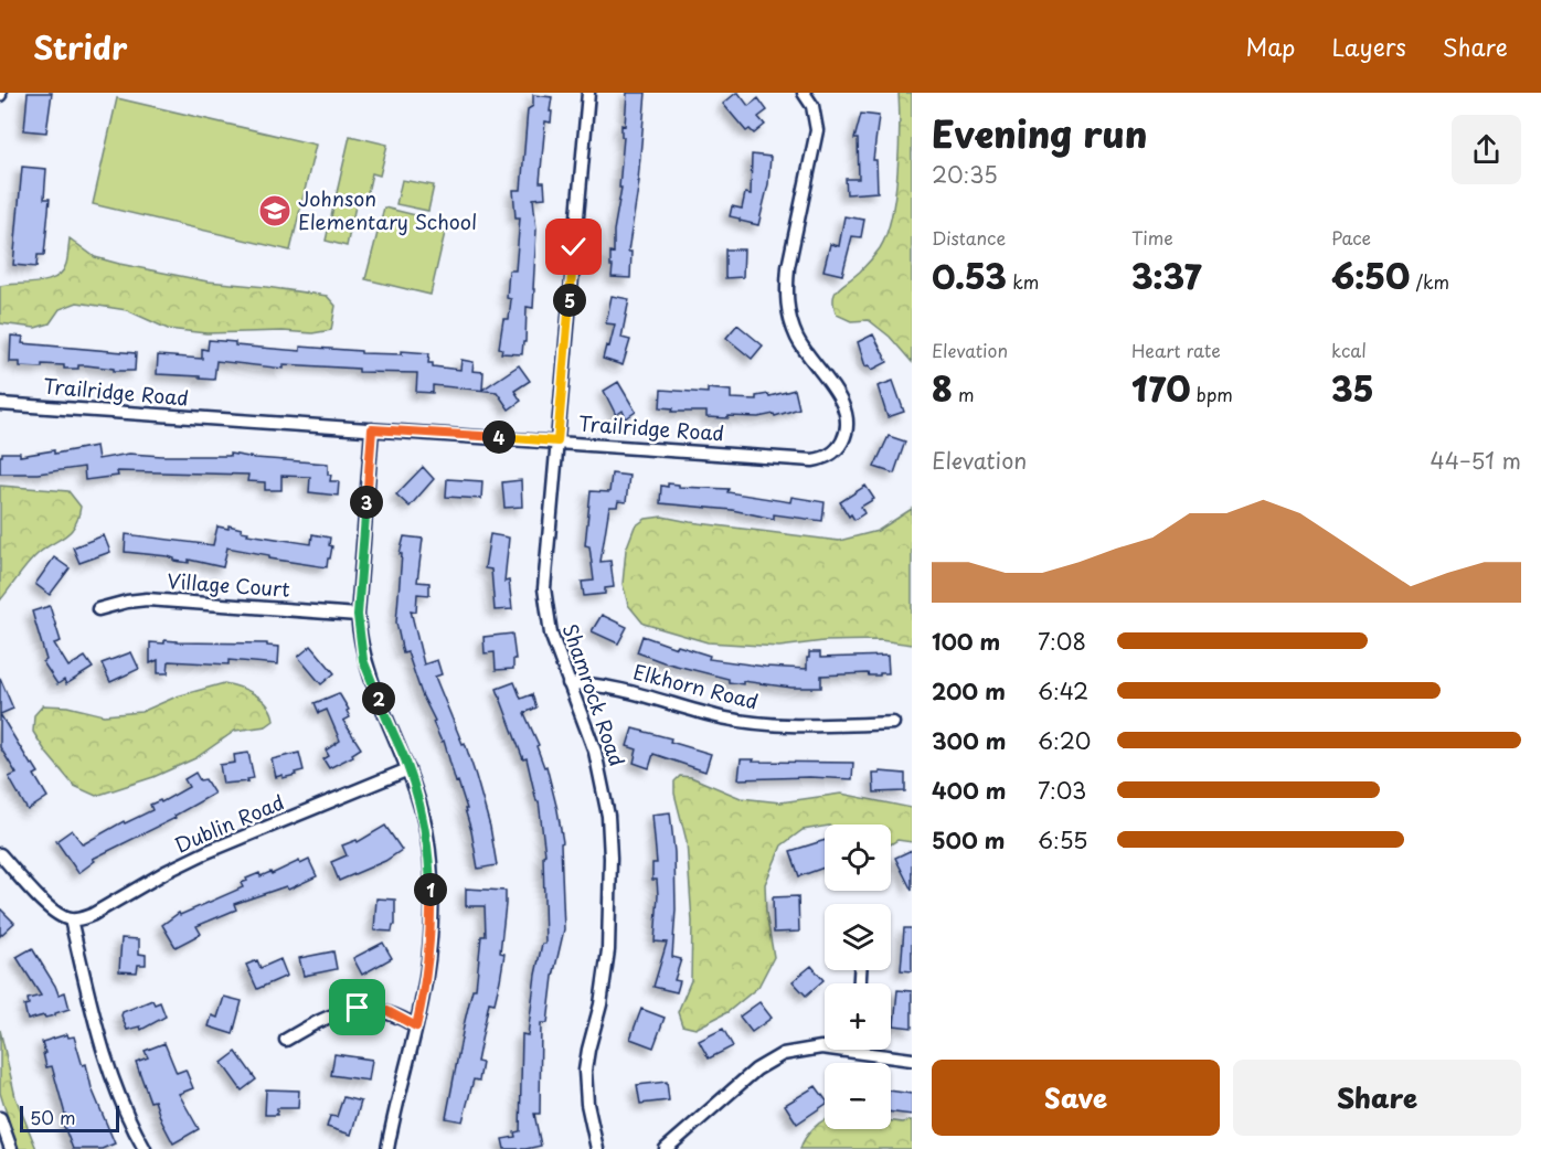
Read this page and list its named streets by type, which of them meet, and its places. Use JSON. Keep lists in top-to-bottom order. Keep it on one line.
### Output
{"streets":{"street":["Trailridge Road","Village Court","Elkhorn Road","Shamrock Road","Dublin Road"]},"crossings":[["Trailridge Road","Shamrock Road"],["Elkhorn Road","Shamrock Road"]],"places":{"school or university":["Johnson Elementary School"]},"scale_bar":"50 m","page":{"header":"Stridr","nav":["Map","Layers","Share"],"heading":["Evening run","20:35"],"stats":[["Distance","0.53 km"],["Time","3:37"],["Pace","6:50 /km"],["Elevation","8 m"],["Heart rate","170 bpm"],["kcal","35"]],"pins":["5","4","3","2","1"],"chart":["Elevation","44–51 m"],"list":[{"name":"100 m","note":"7:08"},{"name":"200 m","note":"6:42"},{"name":"300 m","note":"6:20"},{"name":"400 m","note":"7:03"},{"name":"500 m","note":"6:55"}],"map_buttons":["+","−"],"buttons":["Save","Share"],"scale":"50 m"}}
